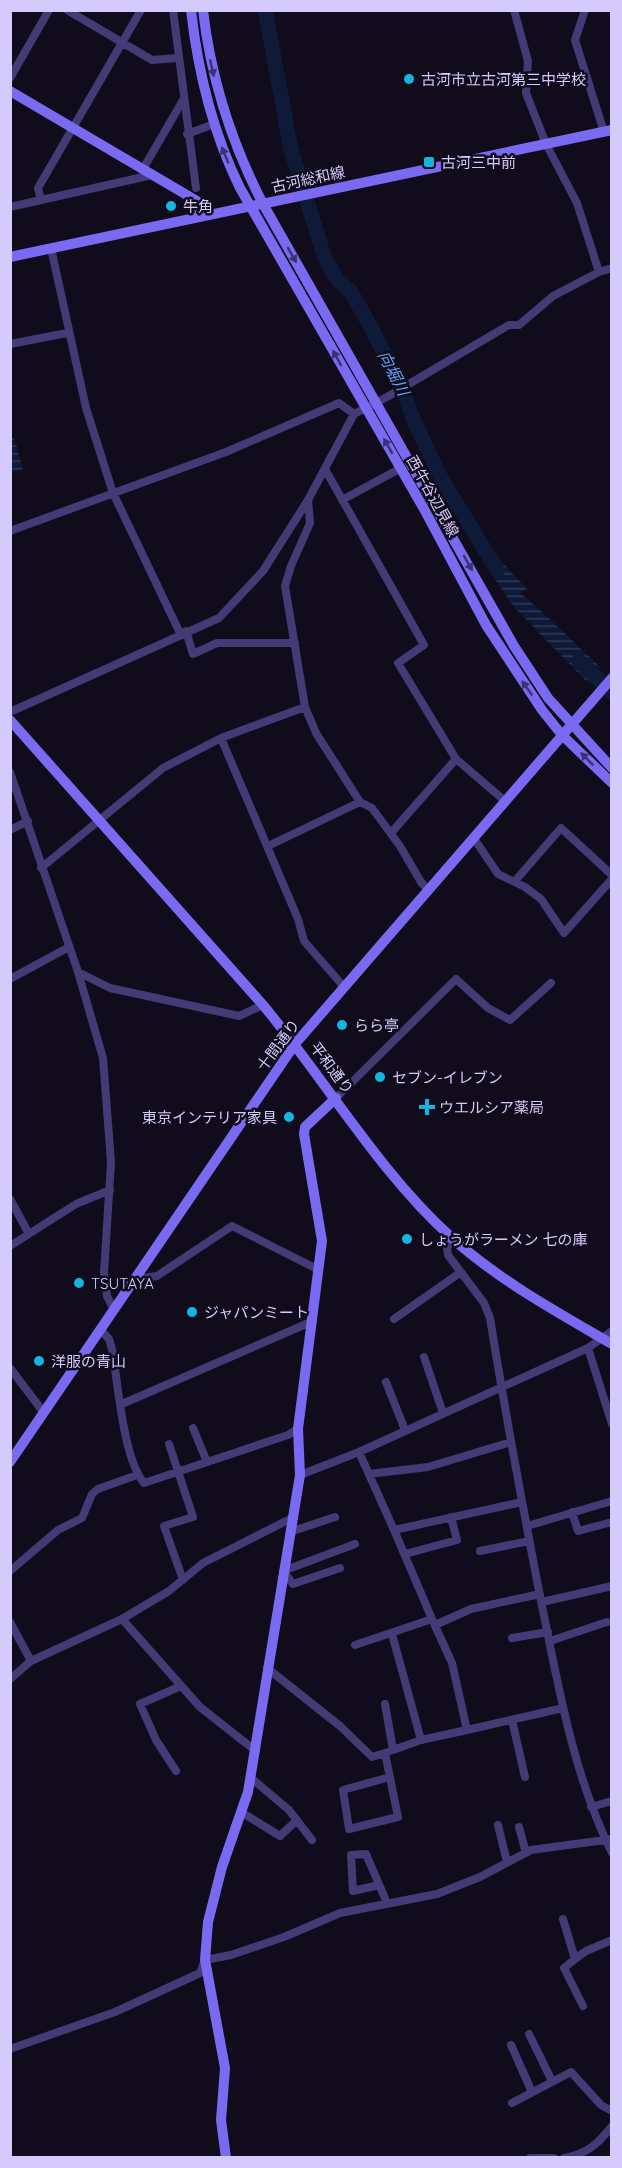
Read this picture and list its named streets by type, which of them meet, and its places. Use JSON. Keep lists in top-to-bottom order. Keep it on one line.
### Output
{"streets":{"street":["古河総和線","西牛谷辺見線","十間通り","平和通り"]},"crossings":[["古河総和線","西牛谷辺見線"],["西牛谷辺見線","十間通り"],["十間通り","平和通り"]],"water":["向堀川"],"places":{"other":["古河市立古河第三中学校","牛角","らら亭","セブン-イレブン","東京インテリア家具","しょうがラーメン 七の庫","TSUTAYA","ジャパンミート","洋服の青山"],"transit":["古河三中前"],"health":["ウエルシア薬局"]}}
